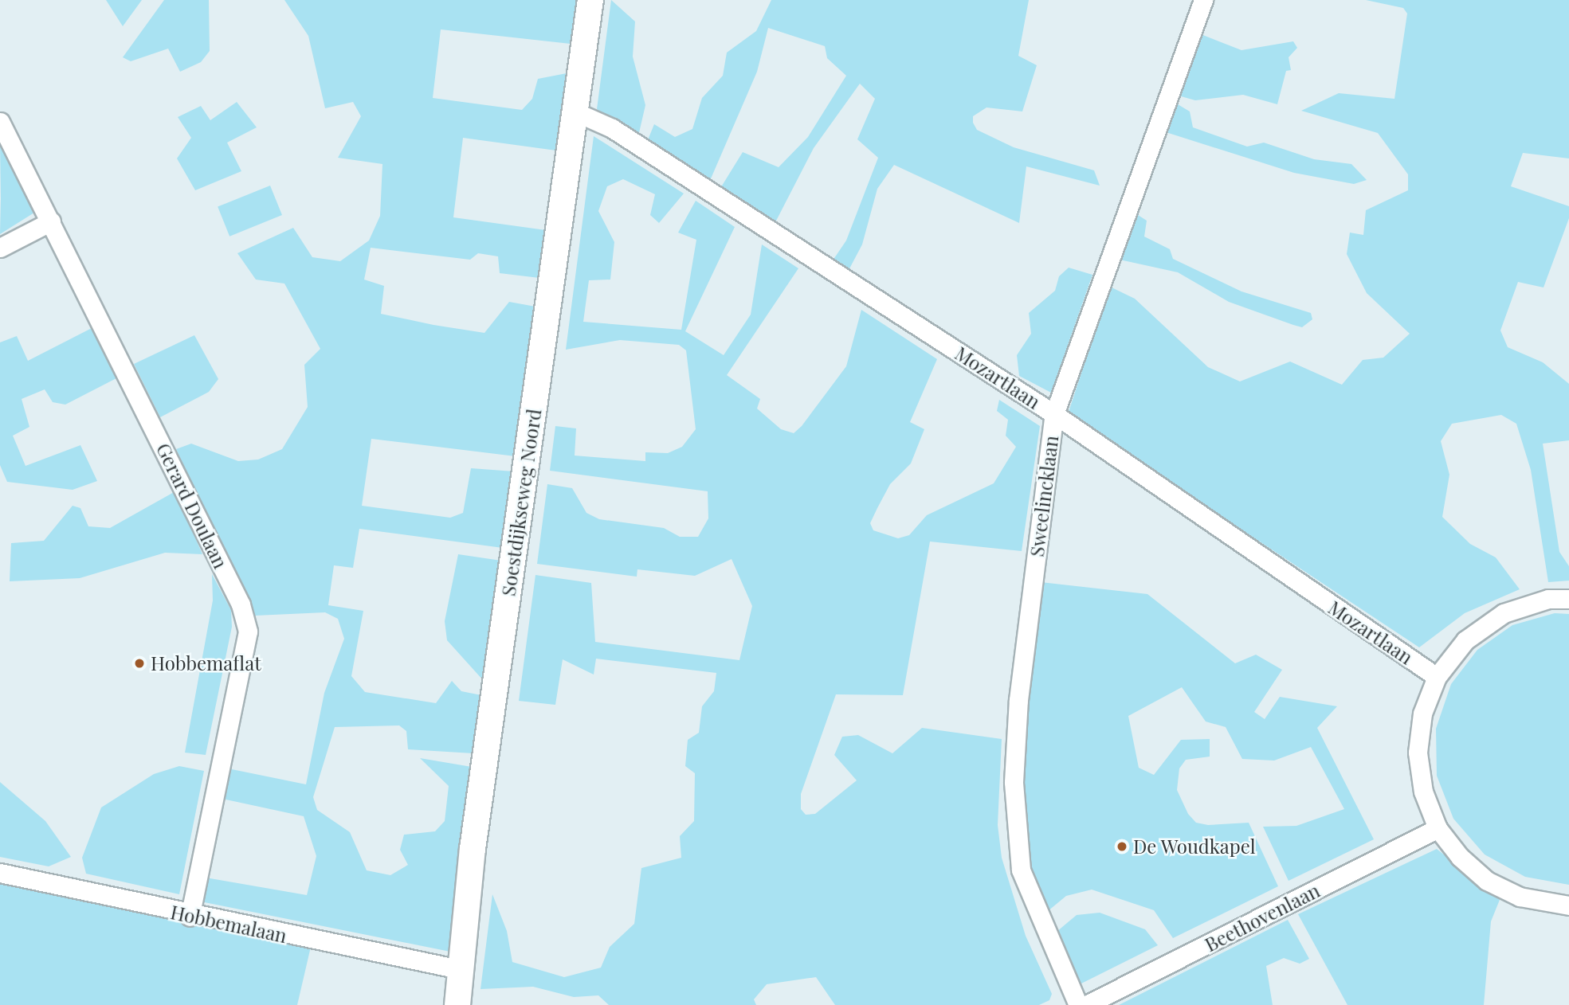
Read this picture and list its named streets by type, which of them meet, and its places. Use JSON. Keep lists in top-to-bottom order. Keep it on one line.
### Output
{"streets":{"main road":["Soestdijkseweg Noord"],"street":["Mozartlaan","Sweelincklaan","Gerard Doulaan","Beethovenlaan","Hobbemalaan"]},"crossings":[["Mozartlaan","Sweelincklaan"],["Mozartlaan","Soestdijkseweg Noord"],["Soestdijkseweg Noord","Hobbemalaan"],["Gerard Doulaan","Hobbemalaan"]],"places":["Hobbemaflat","De Woudkapel"]}
